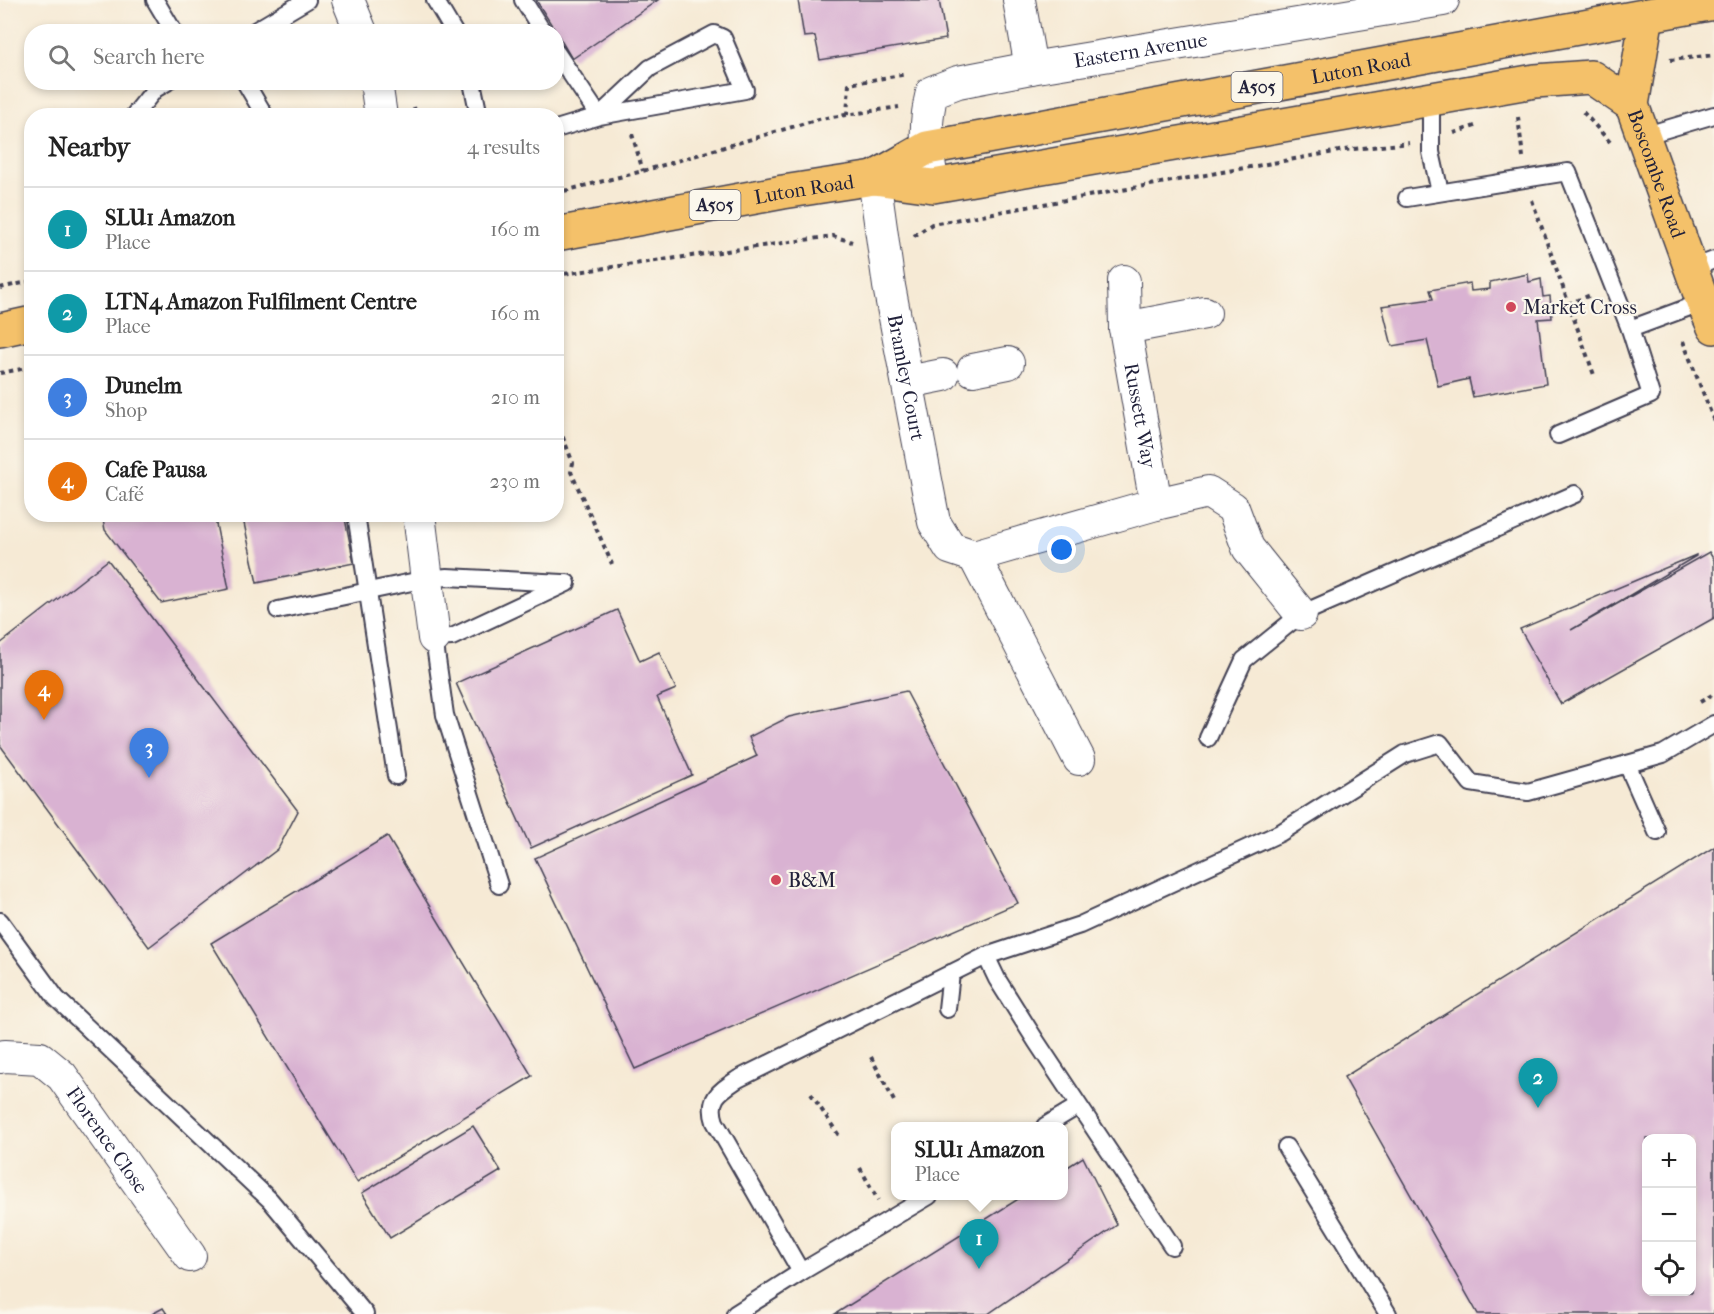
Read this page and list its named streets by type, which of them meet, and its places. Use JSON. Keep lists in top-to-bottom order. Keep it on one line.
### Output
{"streets":{"main road":["Luton Road","A505","Boscombe Road"],"street":["Eastern Avenue","Bramley Court","Russett Way","Florence Close"]},"crossings":[["Eastern Avenue","Luton Road"],["Luton Road","Boscombe Road"],["Luton Road","Bramley Court"]],"places":["Market Cross","B&M"],"page":{"search":"Search here","heading":["Nearby","4 results"],"list":[{"mark":"1","name":"SLU1 Amazon","note":"Place","value":"160 m"},{"mark":"2","name":"LTN4 Amazon Fulfilment Centre","note":"Place","value":"160 m"},{"mark":"3","name":"Dunelm","note":"Shop","value":"210 m"},{"mark":"4","name":"Cafe Pausa","note":"Café","value":"230 m"}],"pins":["4","3","2","1"],"popup":["SLU1 Amazon","Place"],"map_buttons":["+","−"]}}
